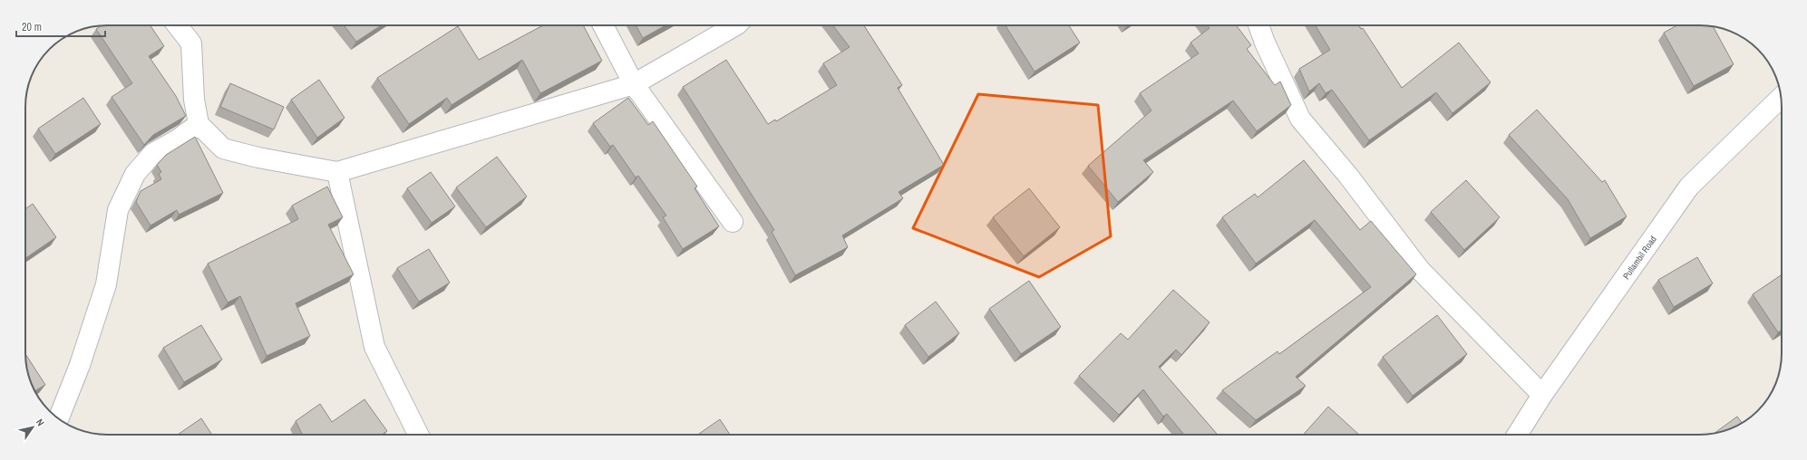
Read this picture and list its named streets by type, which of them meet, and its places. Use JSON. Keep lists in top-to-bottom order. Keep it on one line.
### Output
{"streets":{"street":["Pullambil Road"]},"scale_bar":"20 m","north":"top right"}
